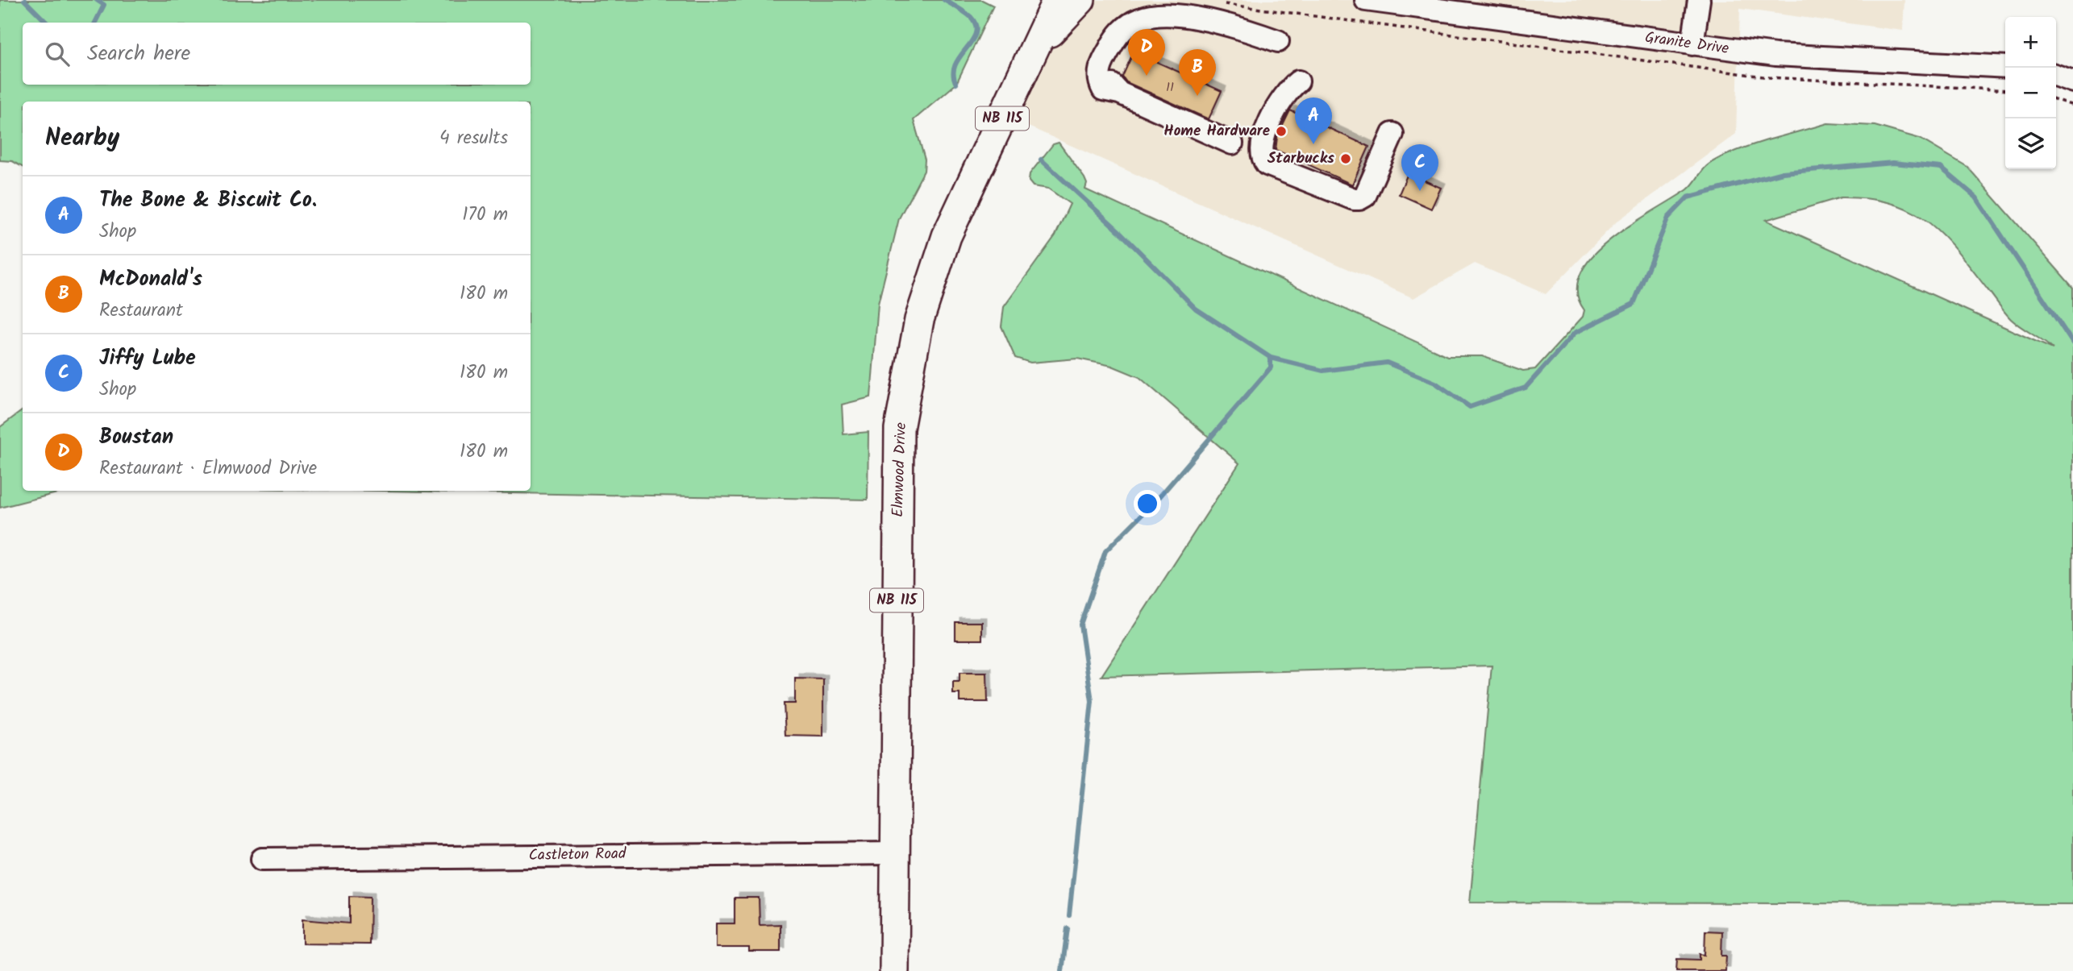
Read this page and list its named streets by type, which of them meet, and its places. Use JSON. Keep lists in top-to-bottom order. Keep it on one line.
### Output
{"streets":{"main road":["NB 115","Elmwood Drive"],"street":["Granite Drive","Castleton Road"]},"crossings":[["Elmwood Drive","Castleton Road"]],"places":["Home Hardware","Starbucks"],"house_numbers":["11"],"page":{"map_buttons":["+","−"],"search":"Search here","pins":["D","B","A","C"],"heading":["Nearby","4 results"],"list":[{"mark":"A","name":"The Bone & Biscuit Co.","note":"Shop","value":"170 m"},{"mark":"B","name":"McDonald's","note":"Restaurant","value":"180 m"},{"mark":"C","name":"Jiffy Lube","note":"Shop","value":"180 m"},{"mark":"D","name":"Boustan","note":"Restaurant · Elmwood Drive","value":"180 m"}]}}
